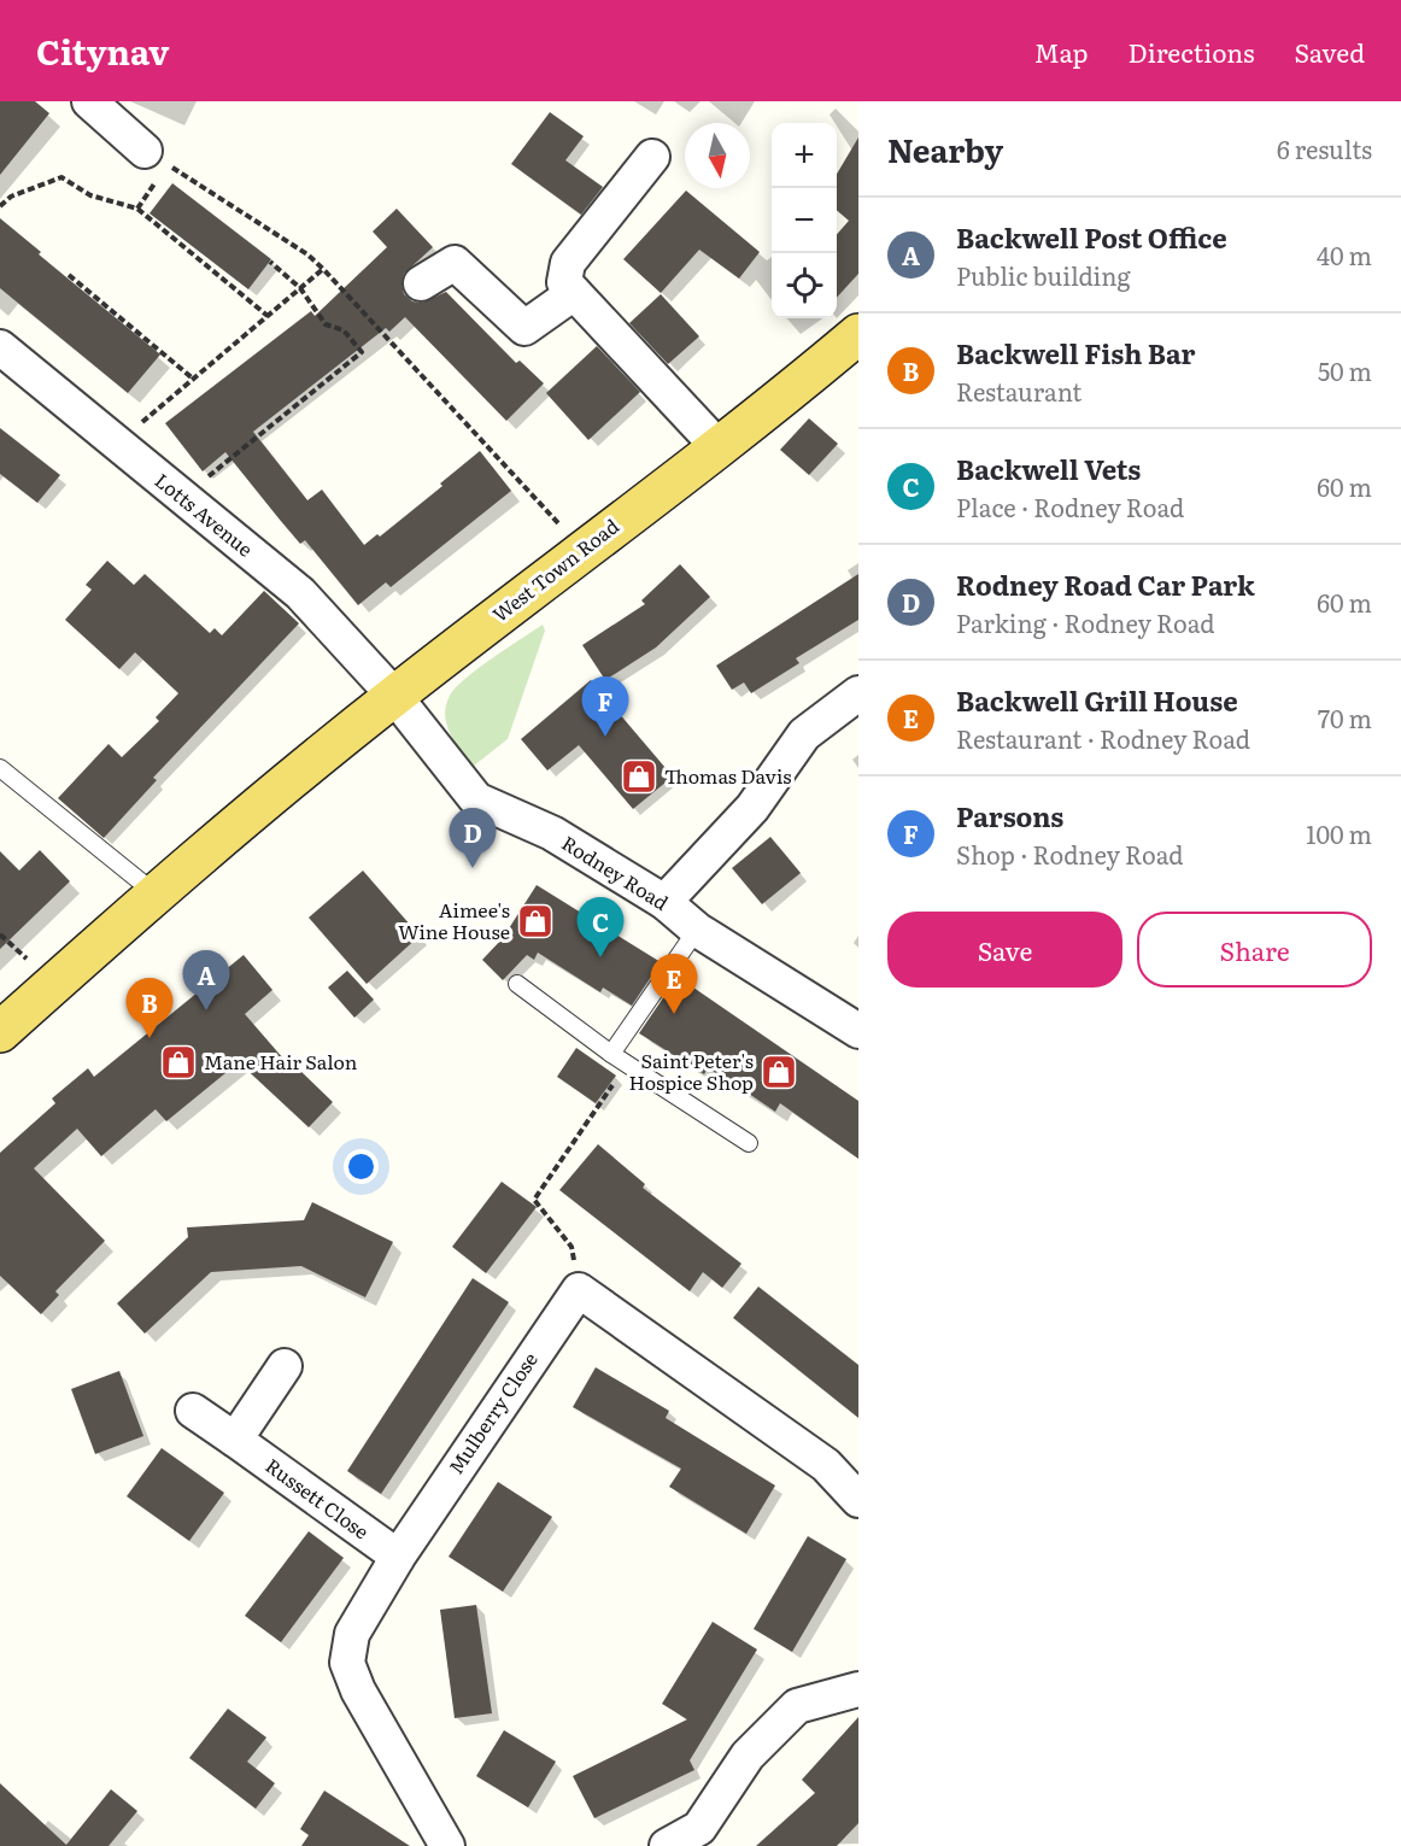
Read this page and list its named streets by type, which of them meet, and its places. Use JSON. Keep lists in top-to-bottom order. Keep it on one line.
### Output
{"streets":{"main road":["West Town Road"],"street":["Lotts Avenue","Rodney Road","Mulberry Close","Russett Close"]},"crossings":[["Lotts Avenue","West Town Road"],["Lotts Avenue","Rodney Road"],["West Town Road","Rodney Road"],["Mulberry Close","Russett Close"]],"places":{"shop":["Thomas Davis","Aimee's Wine House","Mane Hair Salon","Saint Peter's Hospice Shop"]},"north":"bottom","page":{"header":"Citynav","nav":["Map","Directions","Saved"],"heading":["Nearby","6 results"],"map_buttons":["+","−"],"list":[{"mark":"A","name":"Backwell Post Office","note":"Public building","value":"40 m"},{"mark":"B","name":"Backwell Fish Bar","note":"Restaurant","value":"50 m"},{"mark":"C","name":"Backwell Vets","note":"Place · Rodney Road","value":"60 m"},{"mark":"D","name":"Rodney Road Car Park","note":"Parking · Rodney Road","value":"60 m"},{"mark":"E","name":"Backwell Grill House","note":"Restaurant · Rodney Road","value":"70 m"},{"mark":"F","name":"Parsons","note":"Shop · Rodney Road","value":"100 m"}],"pins":["F","D","C","A","E","B"],"buttons":["Save","Share"]}}
